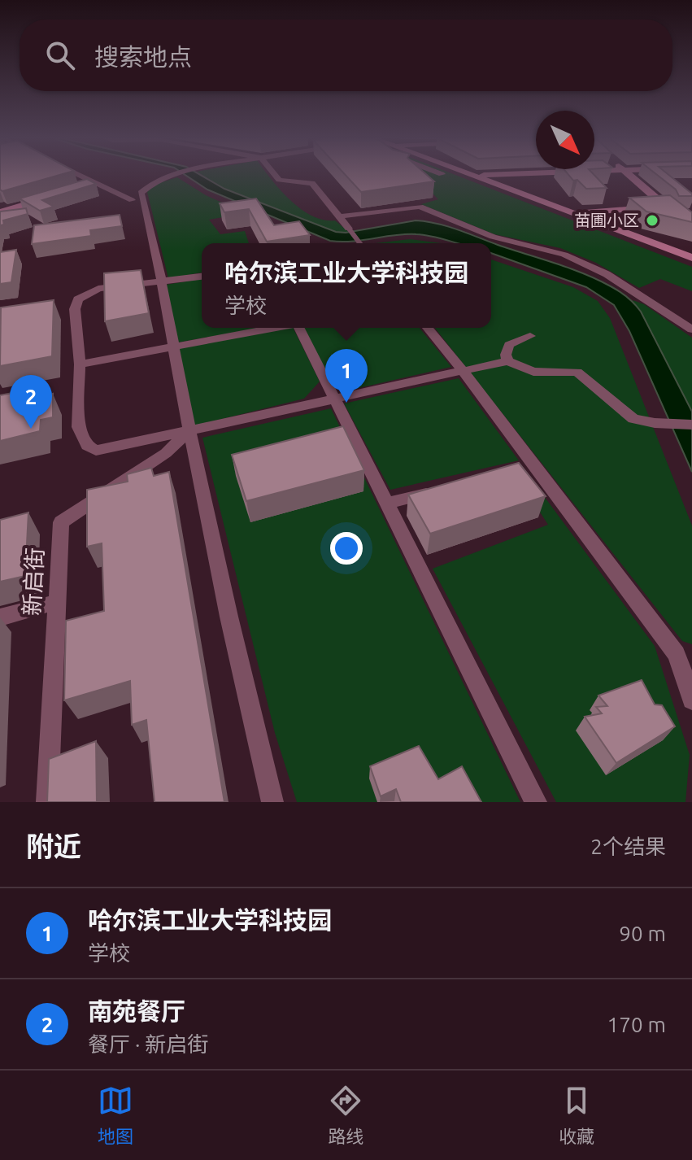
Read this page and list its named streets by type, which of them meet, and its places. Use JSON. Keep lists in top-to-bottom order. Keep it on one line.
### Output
{"streets":{"street":["新启街"]},"places":["苗圃小区"],"north":"bottom right","page":{"search":"搜索地点","popup":["哈尔滨工业大学科技园","学校"],"pins":["1","2"],"heading":["附近","2个结果"],"list":[{"mark":"1","name":"哈尔滨工业大学科技园","note":"学校","value":"90 m"},{"mark":"2","name":"南苑餐厅","note":"餐厅 · 新启街","value":"170 m"}],"nav":["地图","路线","收藏"]}}
